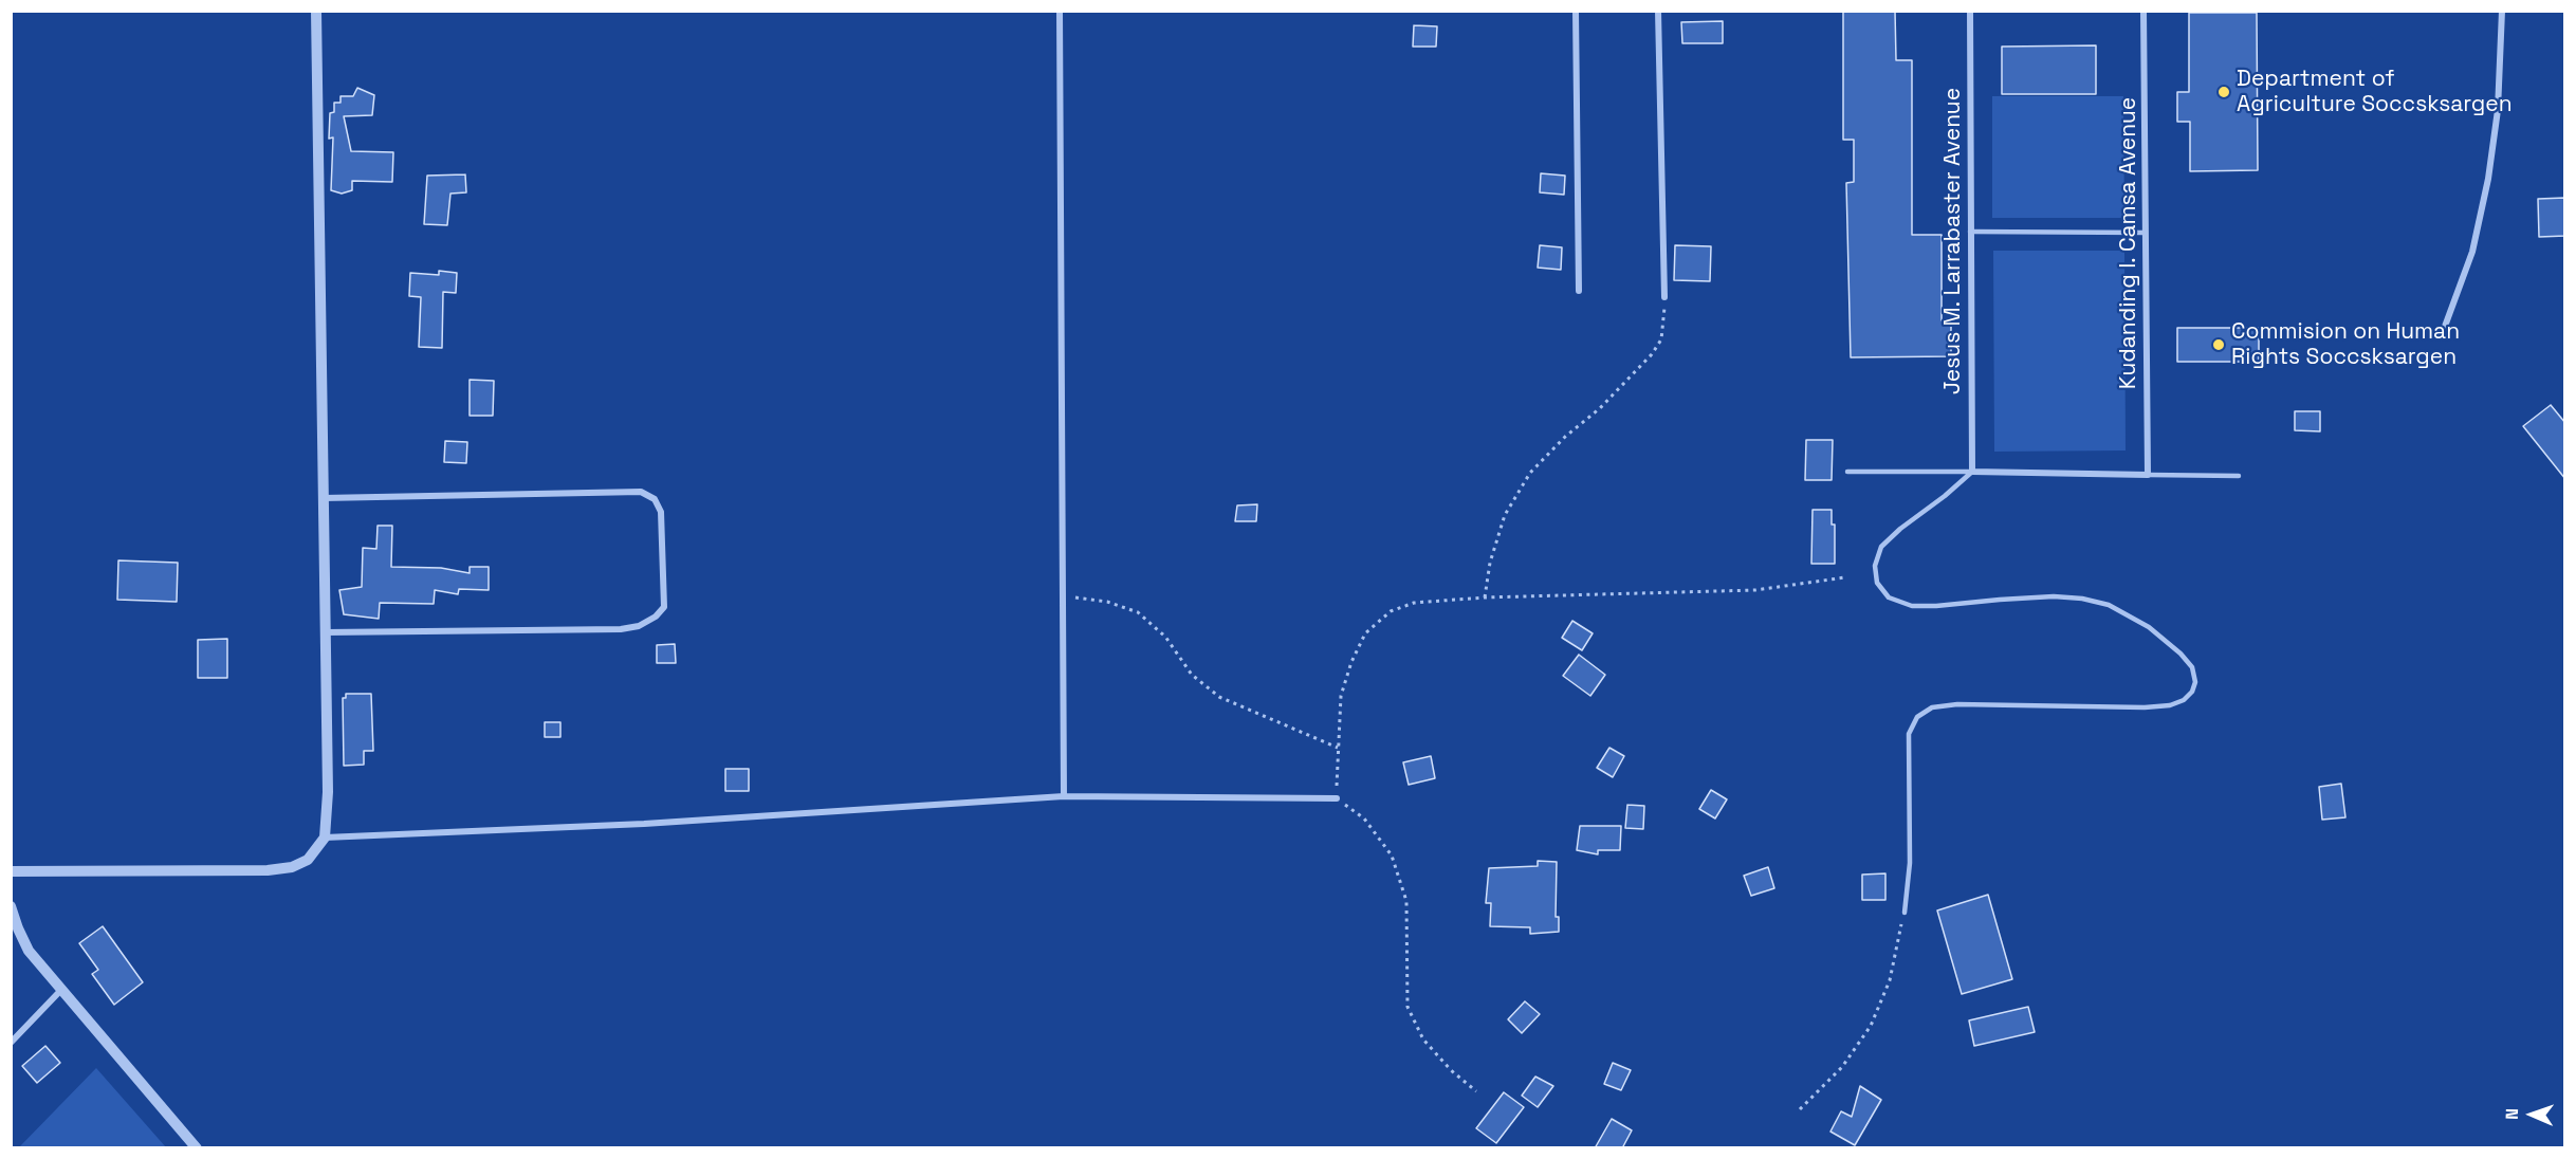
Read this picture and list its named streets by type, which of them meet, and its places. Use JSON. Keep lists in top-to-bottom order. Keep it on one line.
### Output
{"streets":{"street":["Jesus M. Larrabaster Avenue","Kudanding I. Camsa Avenue"]},"places":["Department of Agriculture Soccsksargen","Commision on Human Rights Soccsksargen"],"north":"left"}
